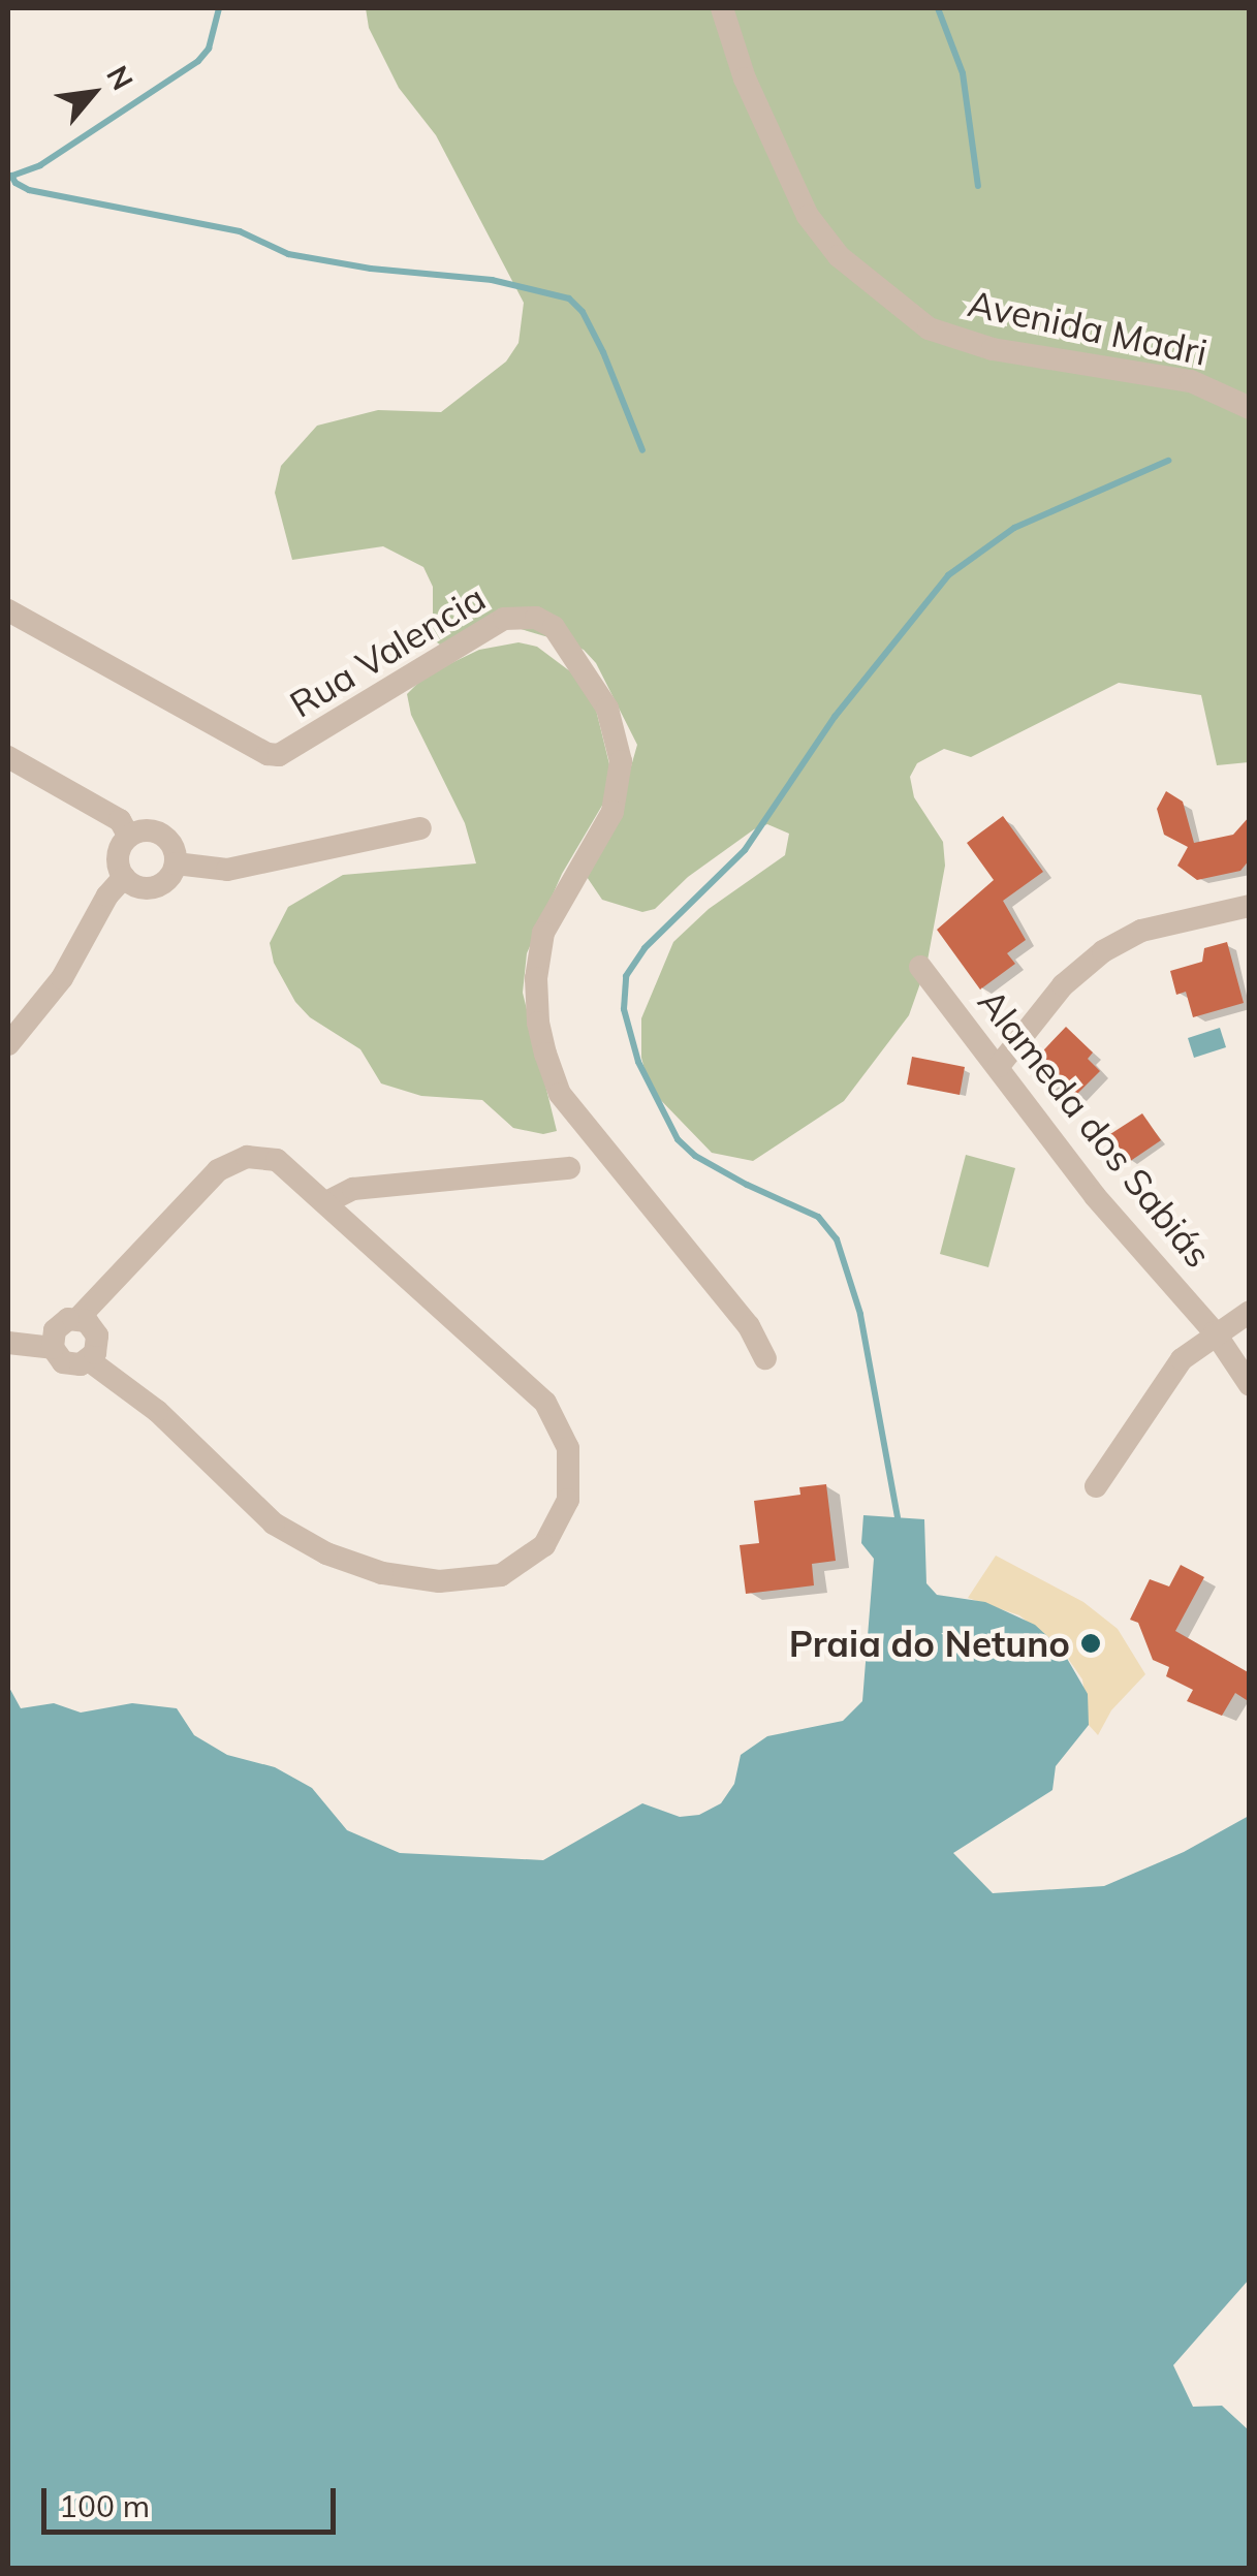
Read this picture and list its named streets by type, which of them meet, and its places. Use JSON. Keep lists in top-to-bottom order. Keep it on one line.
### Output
{"streets":{"street":["Avenida Madri","Rua Valencia","Alameda dos Sabiás"]},"places":["Praia do Netuno"],"scale_bar":"100 m","north":"top right"}
